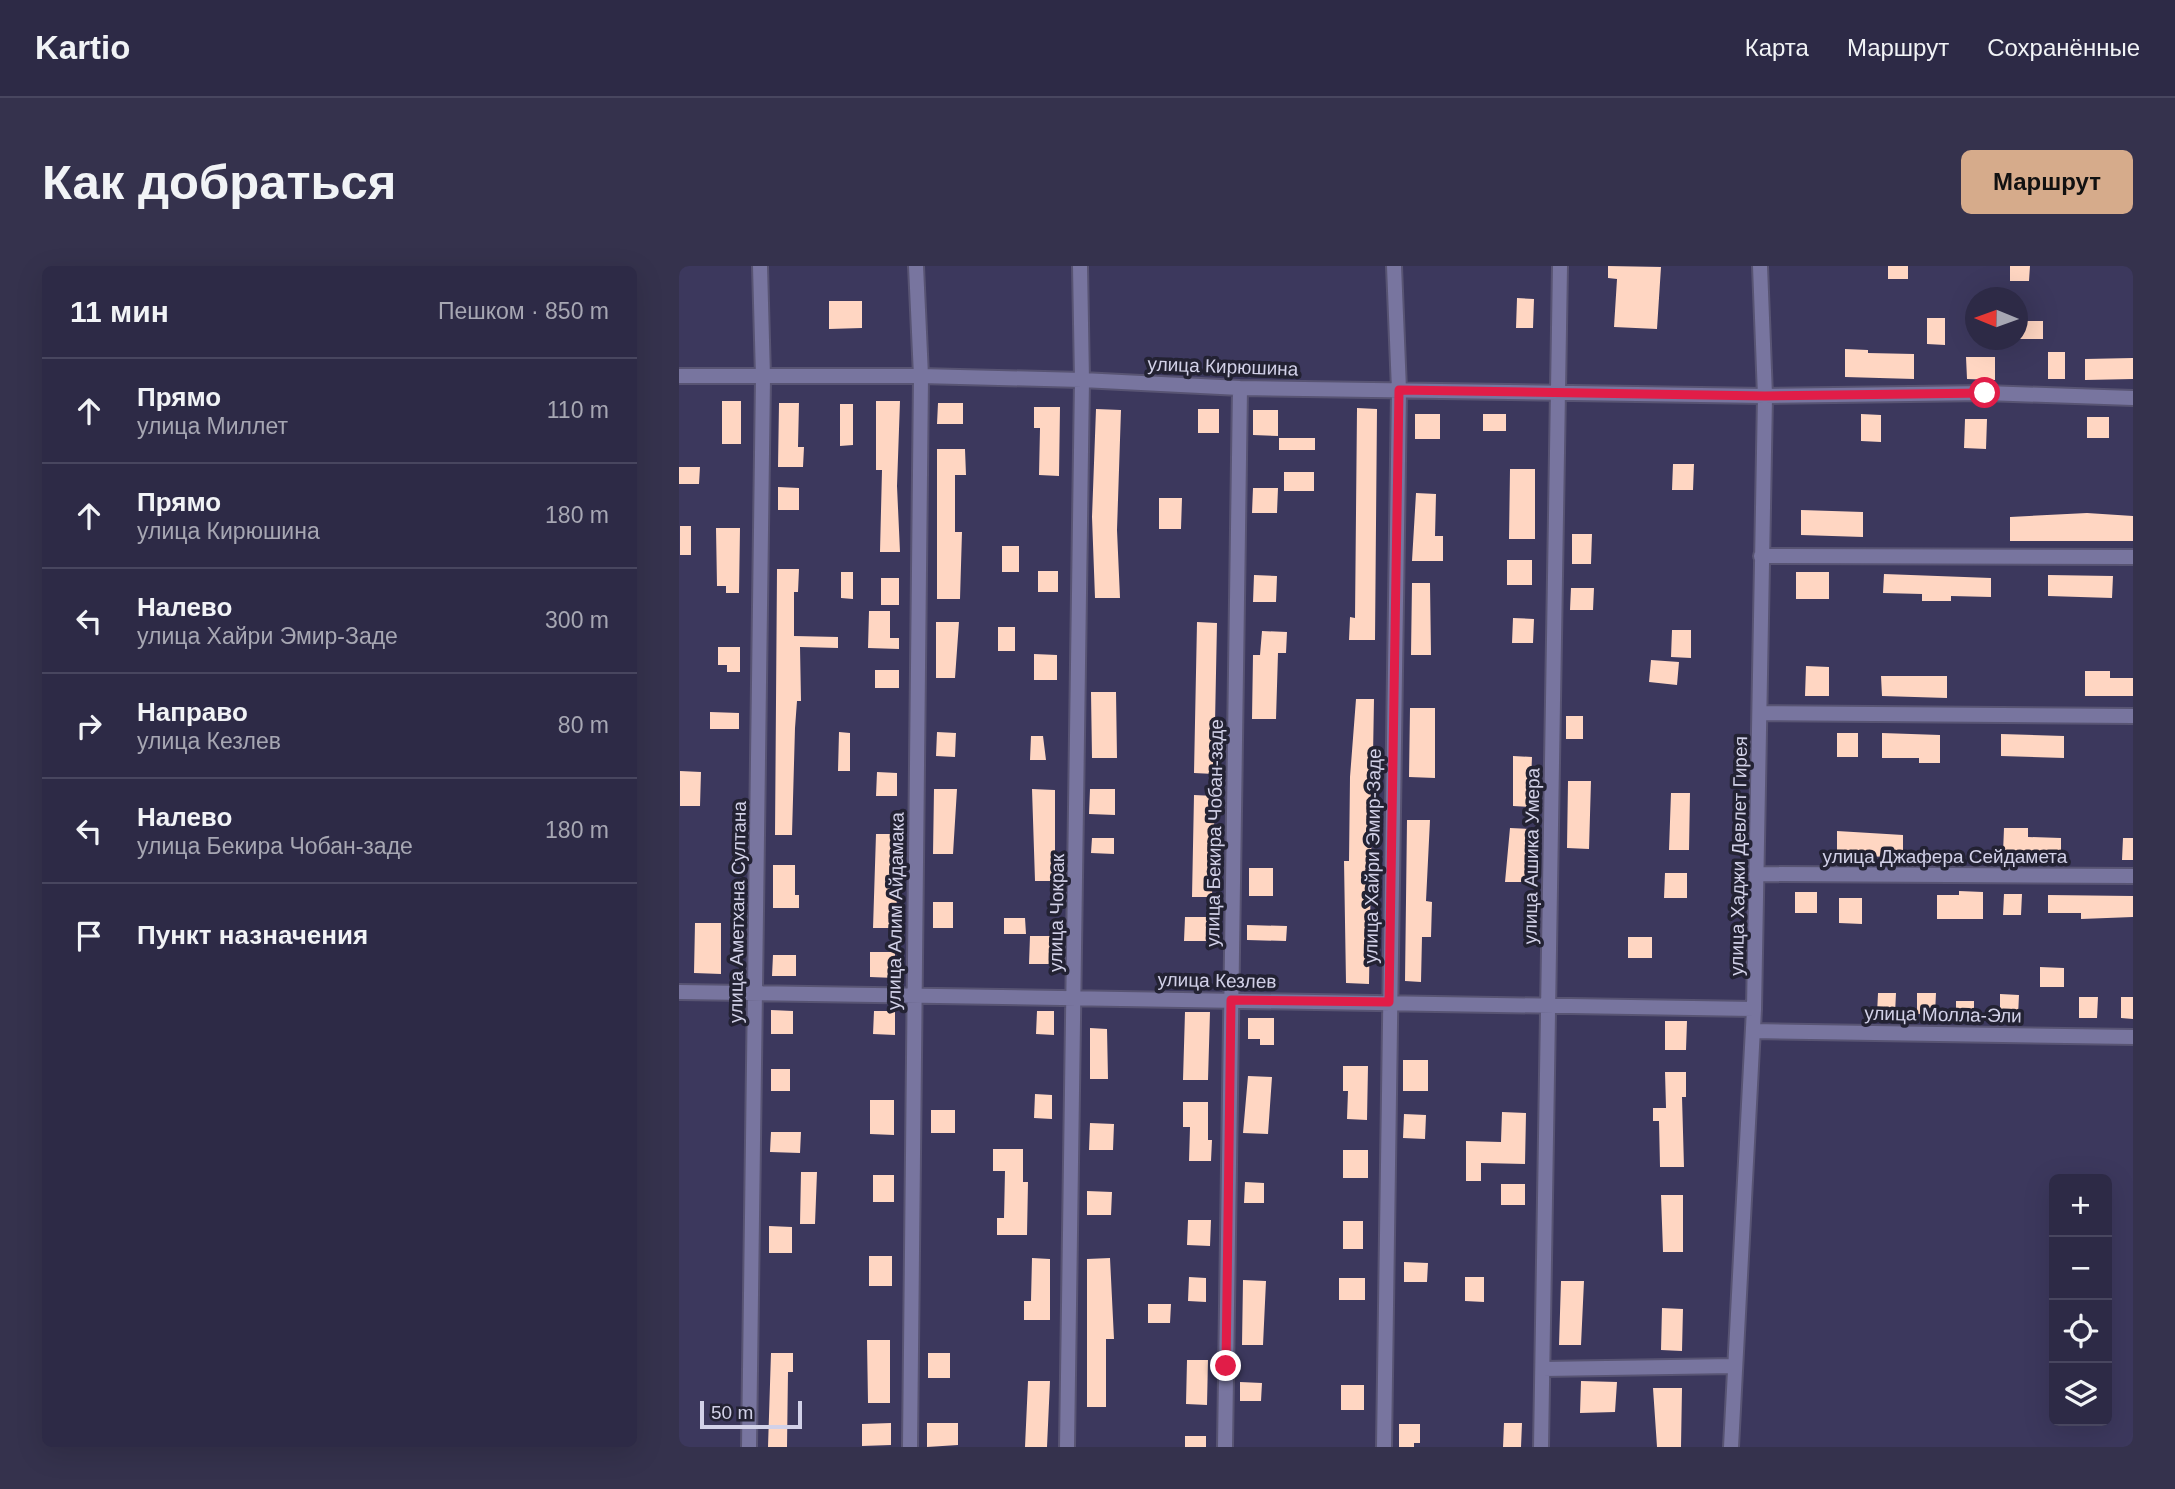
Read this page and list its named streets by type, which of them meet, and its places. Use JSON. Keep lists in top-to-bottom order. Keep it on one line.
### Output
{"streets":{"street":["улица Кирюшина","улица Бекира Чобан-заде","улица Хайри Эмир-Заде","улица Ашика Умера","улица Хаджи Девлет Гирея","улица Джафера Сейдамета","улица Алим Айдамака","улица Аметхана Султана","улица Чокрак","улица Кезлев","улица Молла-Эли"]},"crossings":[["улица Кирюшина","улица Бекира Чобан-заде"],["улица Кирюшина","улица Хайри Эмир-Заде"],["улица Кирюшина","улица Ашика Умера"],["улица Кирюшина","улица Хаджи Девлет Гирея"],["улица Кирюшина","улица Алим Айдамака"],["улица Кирюшина","улица Аметхана Султана"],["улица Кирюшина","улица Чокрак"],["улица Бекира Чобан-заде","улица Кезлев"],["улица Хайри Эмир-Заде","улица Кезлев"],["улица Ашика Умера","улица Кезлев"],["улица Хаджи Девлет Гирея","улица Джафера Сейдамета"],["улица Хаджи Девлет Гирея","улица Кезлев"],["улица Хаджи Девлет Гирея","улица Молла-Эли"],["улица Алим Айдамака","улица Кезлев"],["улица Аметхана Султана","улица Кезлев"],["улица Чокрак","улица Кезлев"]],"scale_bar":"50 m","north":"left","page":{"header":"Kartio","nav":["Карта","Маршрут","Сохранённые"],"buttons":"Маршрут","title":"Как добраться","heading":["11 мин","Пешком · 850 m"],"list":[["Прямо","улица Миллет","110 m"],["Прямо","улица Кирюшина","180 m"],["Налево","улица Хайри Эмир-Заде","300 m"],["Направо","улица Кезлев","80 m"],["Налево","улица Бекира Чобан-заде","180 m"],"Пункт назначения"],"map_buttons":["+","−"],"scale":"50 m"}}
